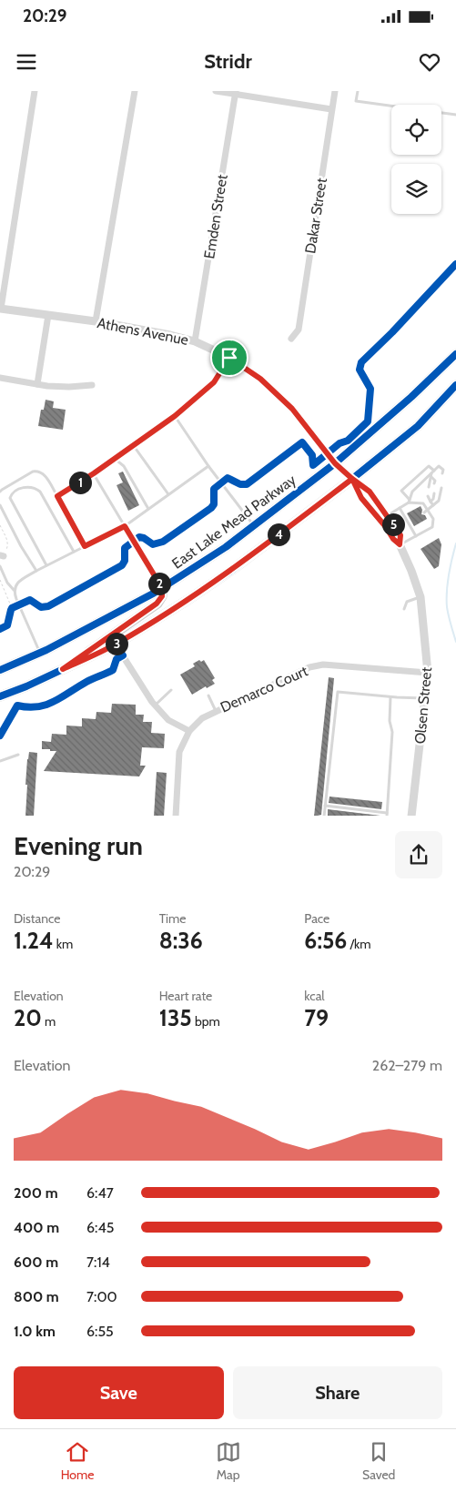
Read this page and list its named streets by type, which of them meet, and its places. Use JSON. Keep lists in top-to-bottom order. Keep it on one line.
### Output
{"streets":{"main road":["East Lake Mead Parkway"],"street":["Dakar Street","Emden Street","Athens Avenue","Demarco Court","Olsen Street"]},"crossings":[["Emden Street","Athens Avenue"],["Athens Avenue","East Lake Mead Parkway"],["Athens Avenue","Olsen Street"],["Demarco Court","Olsen Street"]],"page":{"status":"20:29","header":"Stridr","pins":["1","5","4","2","3"],"heading":["Evening run","20:29"],"stats":[["Distance","1.24 km"],["Time","8:36"],["Pace","6:56 /km"],["Elevation","20 m"],["Heart rate","135 bpm"],["kcal","79"]],"chart":["Elevation","262–279 m"],"list":[{"name":"200 m","note":"6:47"},{"name":"400 m","note":"6:45"},{"name":"600 m","note":"7:14"},{"name":"800 m","note":"7:00"},{"name":"1.0 km","note":"6:55"}],"buttons":["Save","Share"],"tabs":["Home","Map","Saved"]}}
